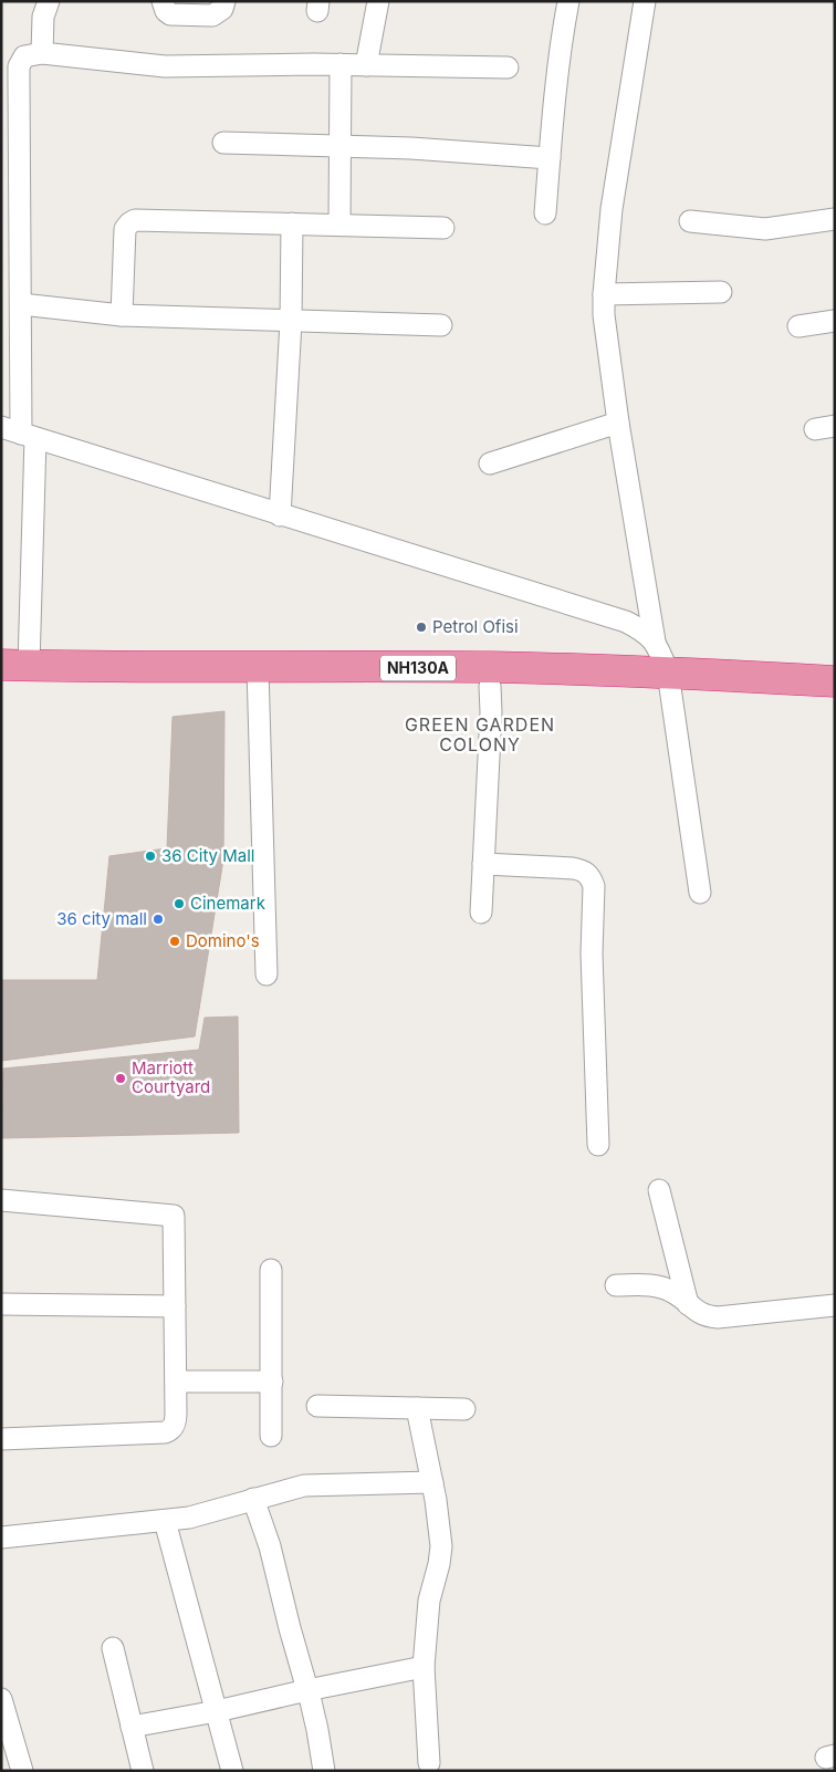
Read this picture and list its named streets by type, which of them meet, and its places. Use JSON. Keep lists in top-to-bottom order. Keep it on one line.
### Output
{"streets":{"highway":["NH130A"]},"districts":["GREEN GARDEN COLONY"],"places":["Petrol Ofisi","36 City Mall","Cinemark","36 city mall","Domino's","Marriott Courtyard"]}
